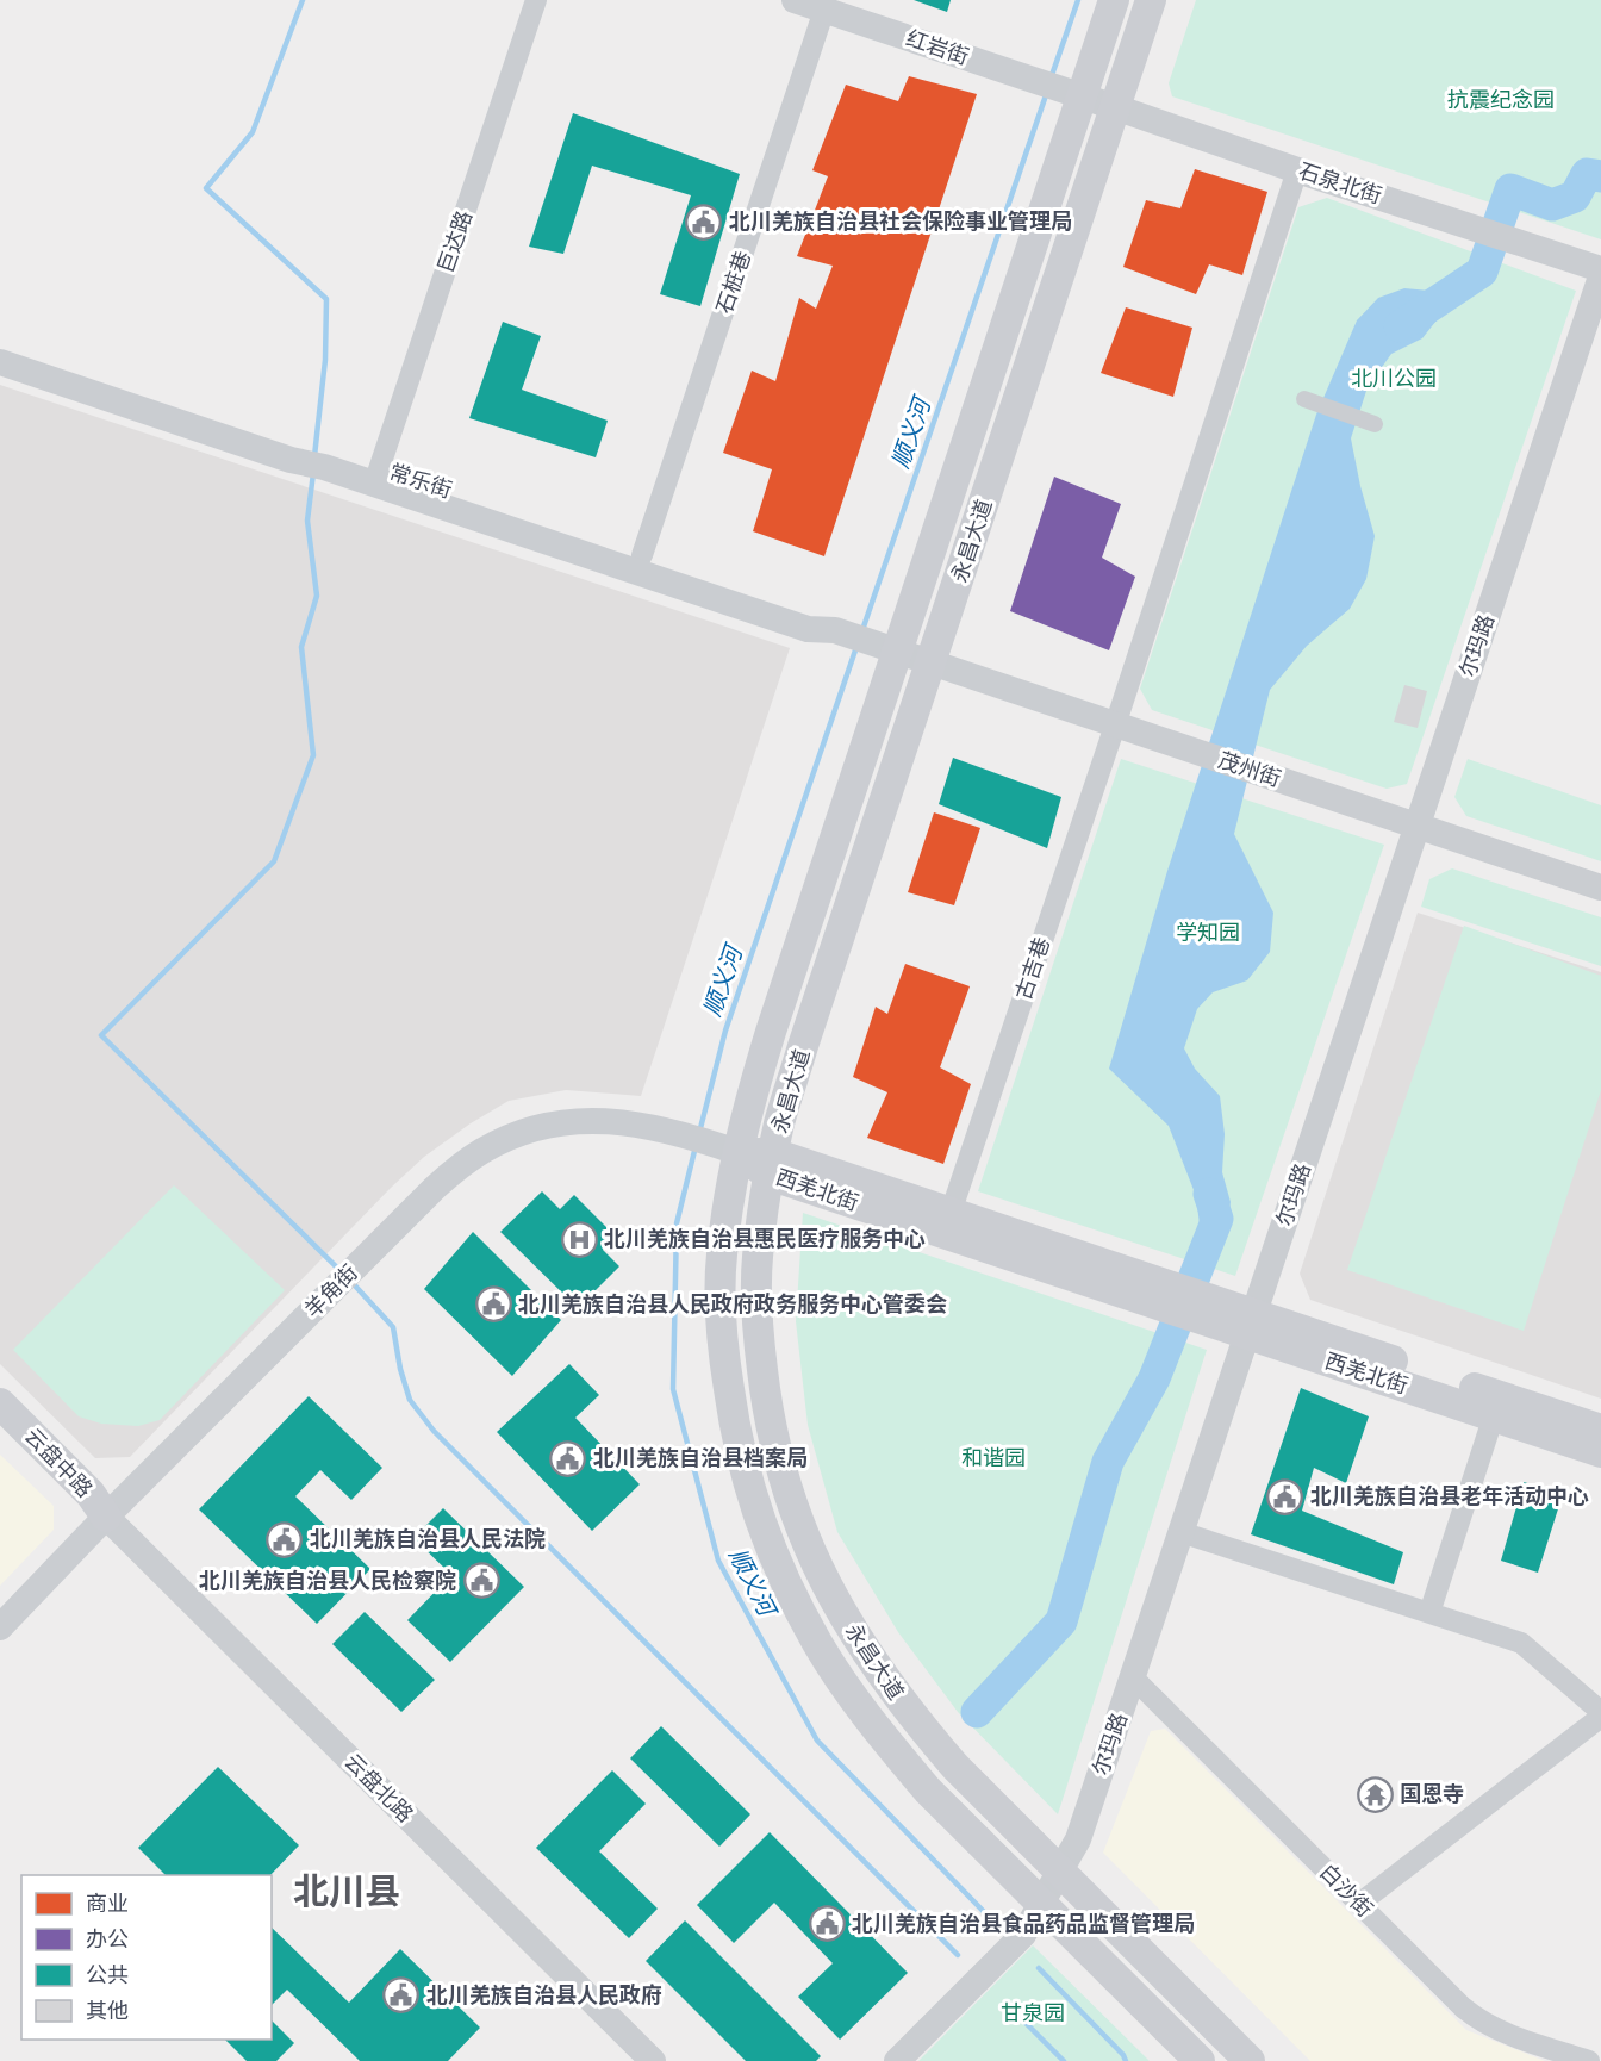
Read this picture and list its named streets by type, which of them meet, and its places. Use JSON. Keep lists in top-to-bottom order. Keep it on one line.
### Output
{"streets":{"main road":["永昌大道","西羌北街","云盘中路"],"street":["红岩街","石泉北街","巨达路","石桩巷","常乐街","尔玛路","茂州街","古吉巷","羊角街","云盘北路","白沙街"]},"crossings":[["红岩街","石泉北街"],["红岩街","石桩巷"],["红岩街","永昌大道"],["石泉北街","永昌大道"],["石泉北街","古吉巷"],["巨达路","常乐街"],["石桩巷","常乐街"],["常乐街","永昌大道"],["常乐街","茂州街"],["永昌大道","尔玛路"],["永昌大道","茂州街"],["永昌大道","西羌北街"],["永昌大道","羊角街"],["尔玛路","茂州街"],["尔玛路","西羌北街"],["尔玛路","白沙街"],["茂州街","古吉巷"],["古吉巷","西羌北街"],["西羌北街","羊角街"],["羊角街","云盘中路"],["羊角街","云盘北路"],["云盘中路","云盘北路"]],"districts":["北川县"],"water":["顺义河"],"parks":["抗震纪念园","北川公园","学知园","和谐园","甘泉园"],"places":{"public building":["北川羌族自治县社会保险事业管理局","北川羌族自治县人民政府政务服务中心管委会","北川羌族自治县档案局","北川羌族自治县老年活动中心","北川羌族自治县人民法院","北川羌族自治县人民检察院","北川羌族自治县食品药品监督管理局","北川羌族自治县人民政府"],"hospital":["北川羌族自治县惠民医疗服务中心"],"temple":["国恩寺"]},"legend":["商业","办公","公共","其他"]}
